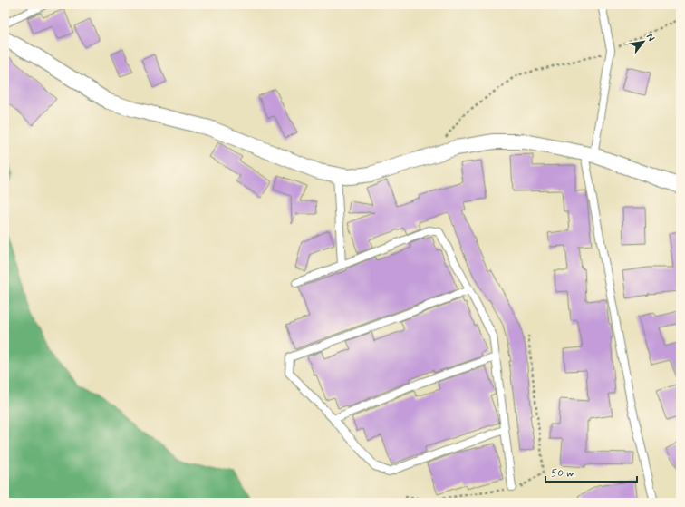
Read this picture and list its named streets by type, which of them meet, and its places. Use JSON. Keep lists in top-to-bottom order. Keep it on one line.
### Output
{"scale_bar":"50 m","north":"top right"}
